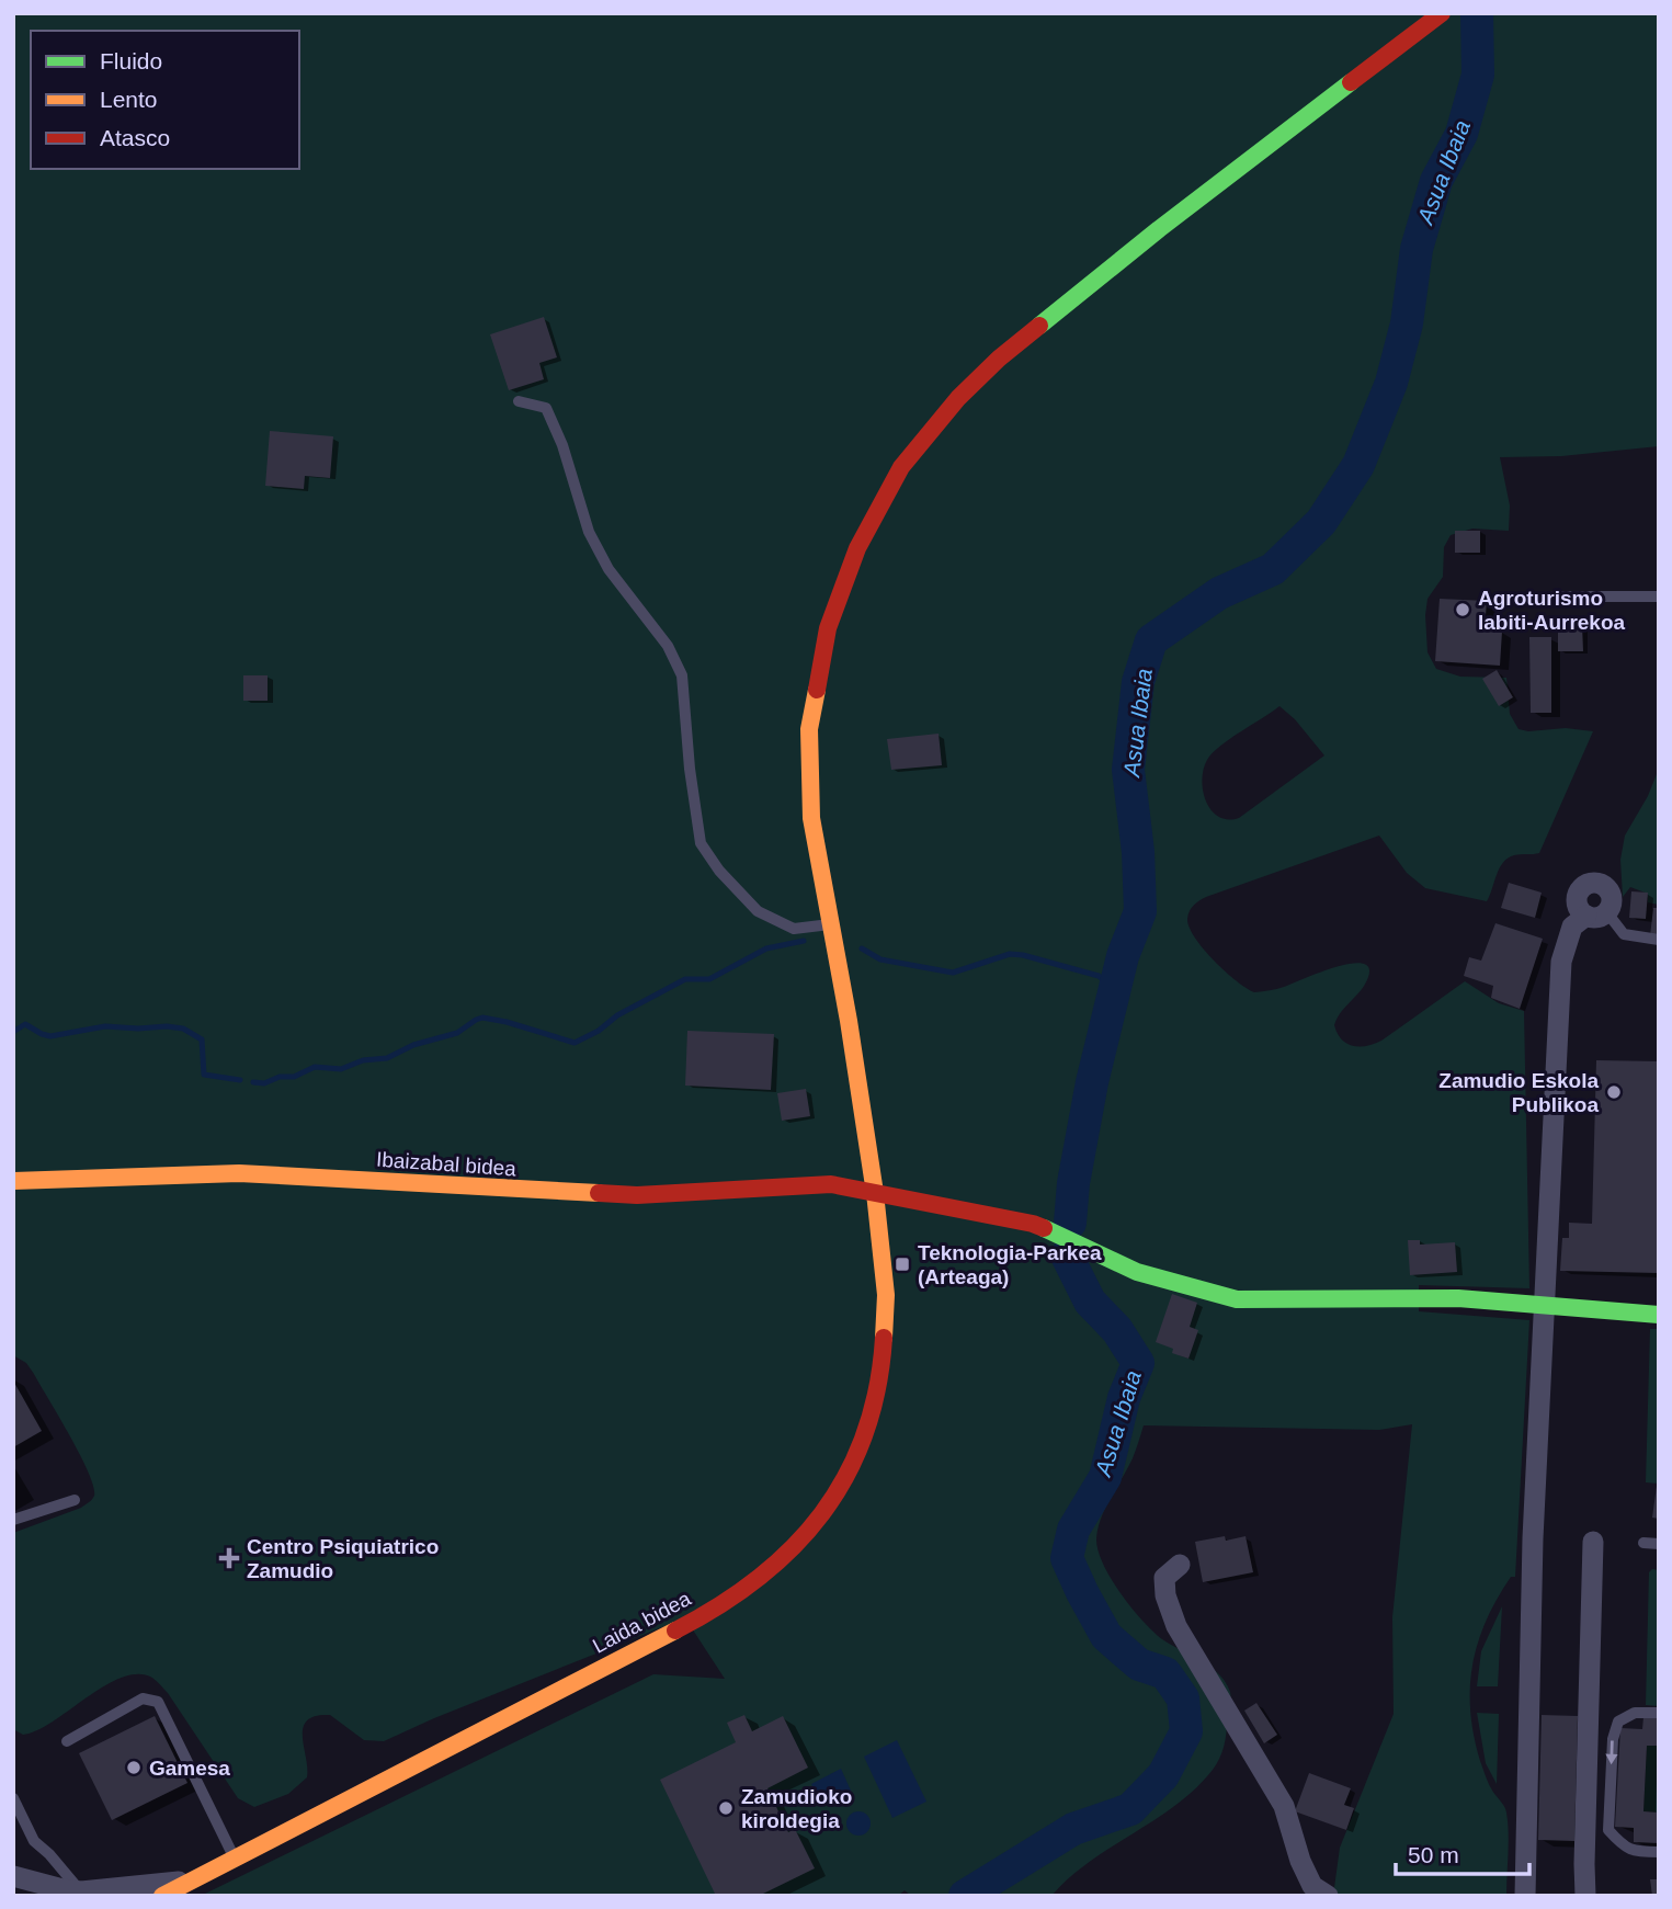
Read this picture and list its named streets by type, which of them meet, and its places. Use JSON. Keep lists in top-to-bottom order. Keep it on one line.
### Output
{"streets":{"street":["Ibaizabal bidea","Laida bidea"]},"crossings":[["Ibaizabal bidea","Laida bidea"]],"water":["Asua Ibaia"],"places":{"other":["Agroturismo Iabiti-Aurrekoa","Zamudio Eskola Publikoa","Gamesa","Zamudioko kiroldegia"],"transit":["Teknologia-Parkea (Arteaga)"],"health":["Centro Psiquiatrico Zamudio"]},"legend":["Fluido","Lento","Atasco"],"scale_bar":"50 m"}
